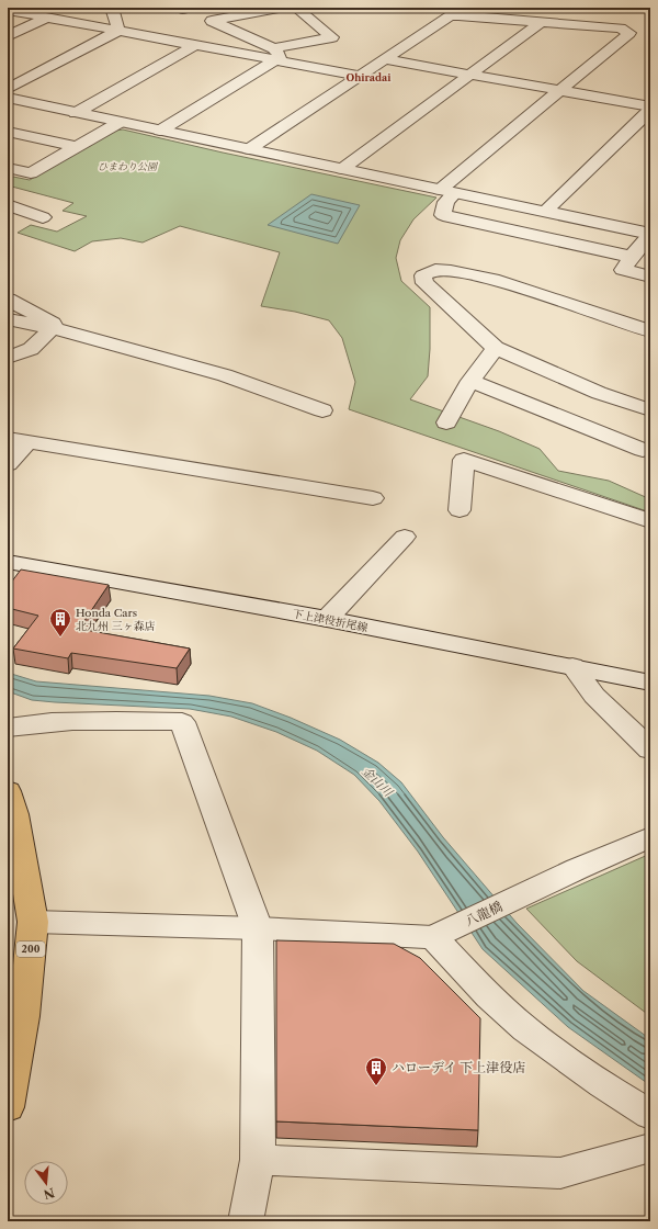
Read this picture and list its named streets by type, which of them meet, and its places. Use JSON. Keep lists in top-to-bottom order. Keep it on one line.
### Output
{"streets":{"highway":["200"],"street":["下上津役折尾線","八龍橋"]},"districts":["Ohiradai"],"water":["金山川"],"parks":["ひまわり公園"],"places":{"building":["Honda Cars 北九州 三ヶ森店","ハローデイ 下上津役店"]},"north":"bottom"}
